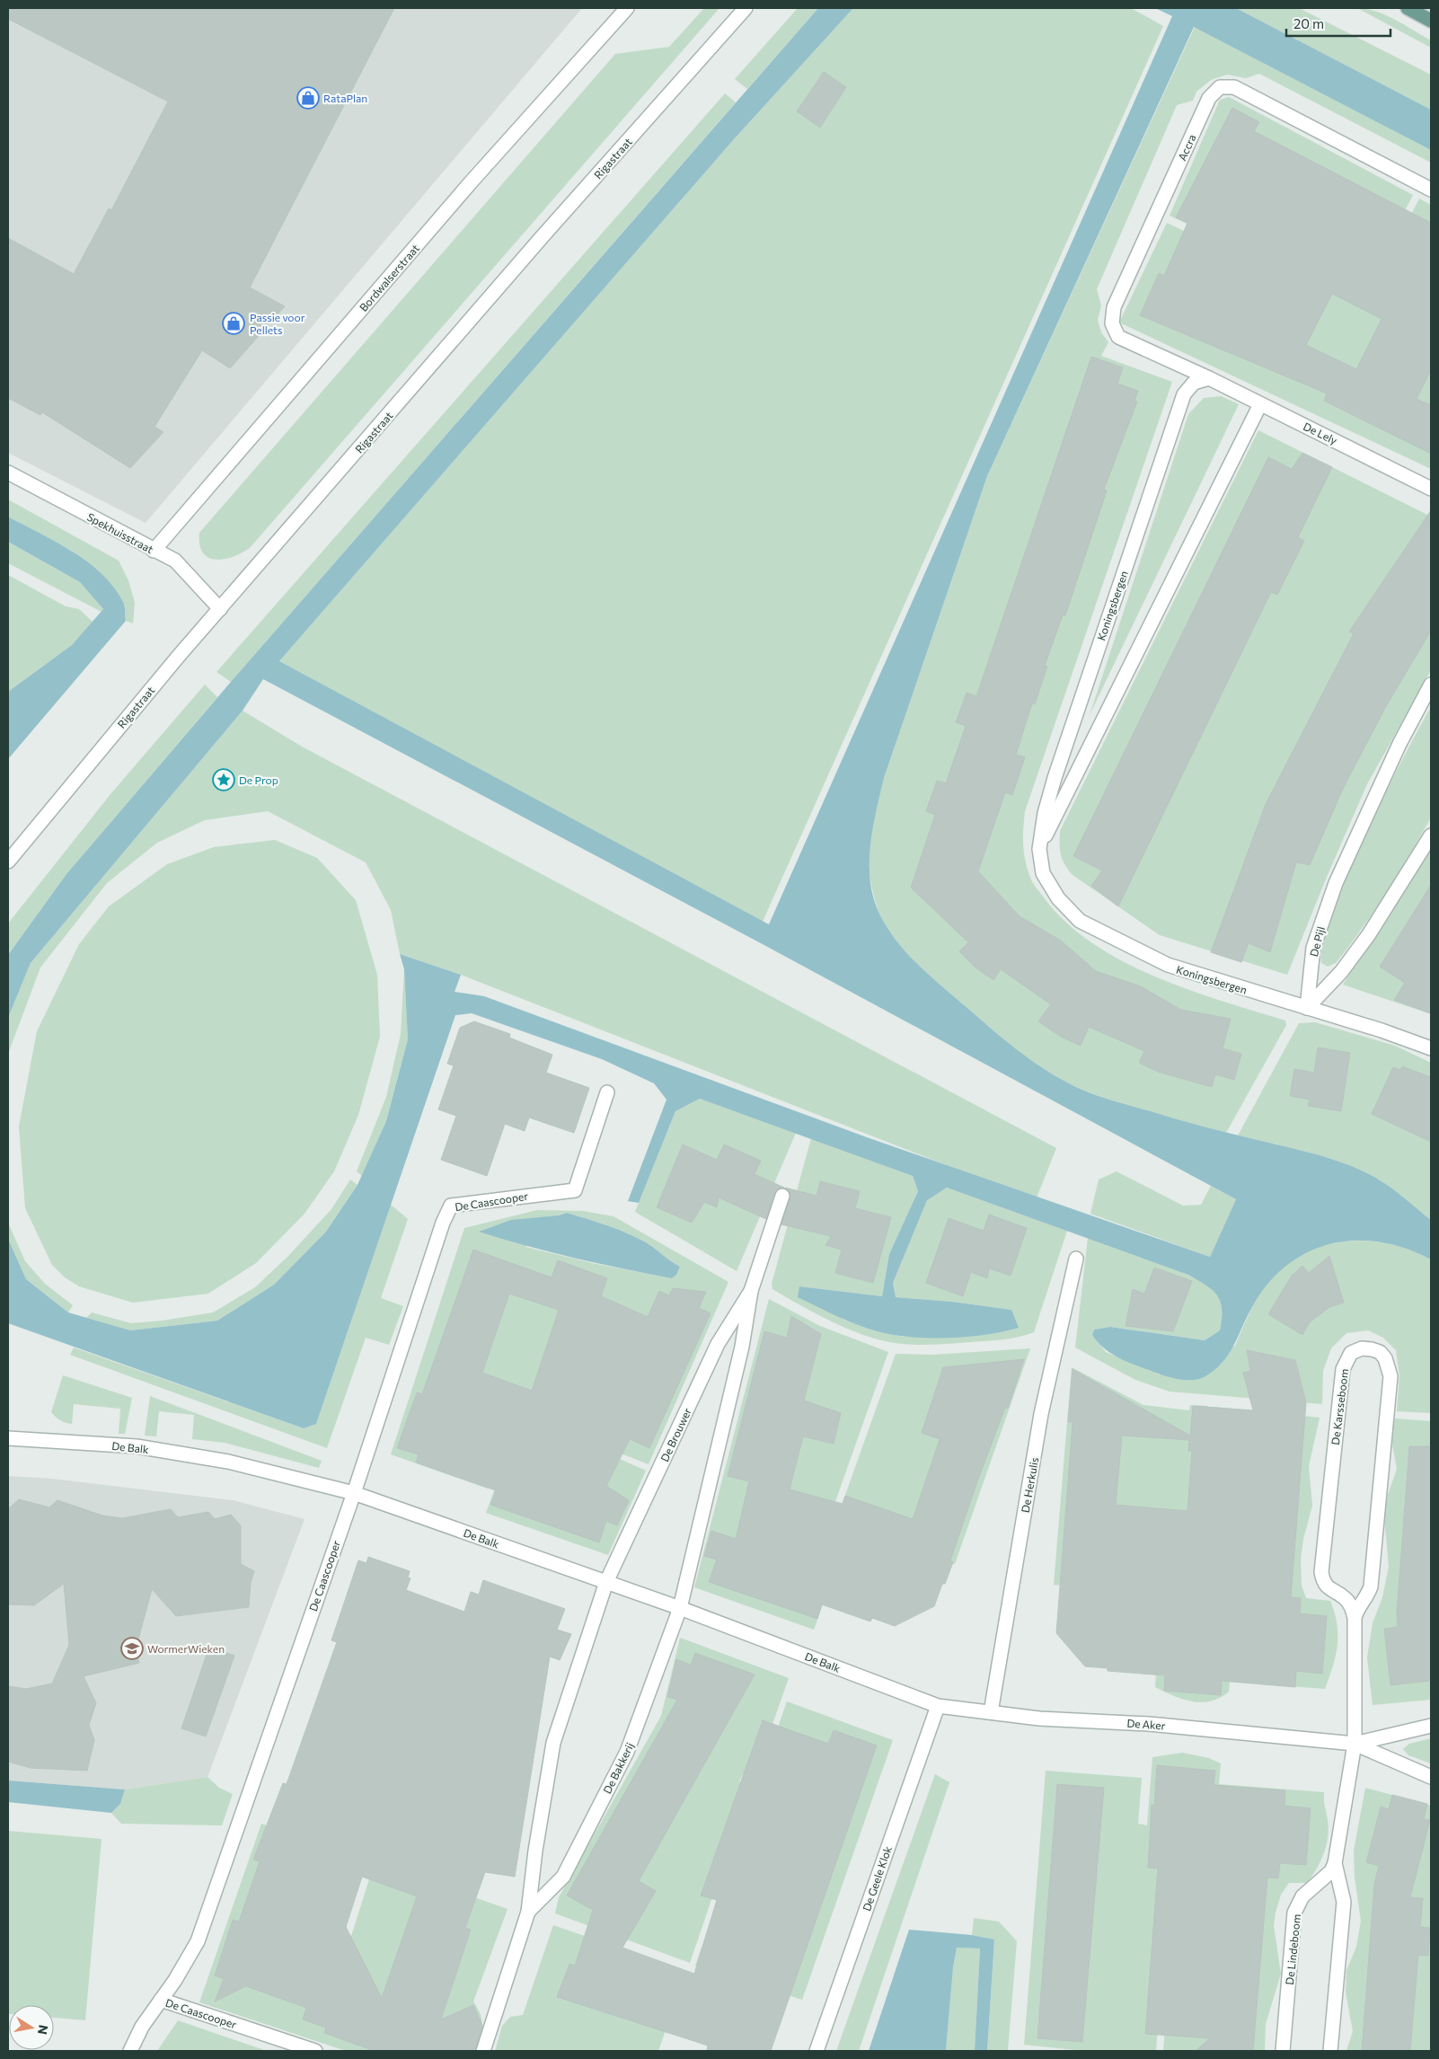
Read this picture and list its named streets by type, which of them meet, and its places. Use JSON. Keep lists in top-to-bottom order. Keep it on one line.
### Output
{"streets":{"street":["Accra","Rigastraat","Bordwalserstraat","De Lely","Spekhuisstraat","Koningsbergen","De Pijl","De Caascooper","De Karsseboom","De Brouwer","De Balk","De Herkulis","De Aker","De Bakkerij","De Geele Klok","De Lindeboom"]},"crossings":[["Accra","De Lely"],["Accra","Koningsbergen"],["Rigastraat","Spekhuisstraat"],["Bordwalserstraat","Spekhuisstraat"],["De Lely","Koningsbergen"],["Koningsbergen","De Pijl"],["De Caascooper","De Balk"],["De Karsseboom","De Aker"],["De Karsseboom","De Lindeboom"],["De Brouwer","De Balk"],["De Brouwer","De Bakkerij"],["De Balk","De Aker"],["De Balk","De Bakkerij"],["De Balk","De Geele Klok"],["De Herkulis","De Aker"],["De Aker","De Geele Klok"],["De Aker","De Lindeboom"]],"places":{"shop":["RataPlan","Passie voor Pellets"],"place":["De Prop"],"school or university":["WormerWieken"]},"scale_bar":"20 m","north":"right"}
